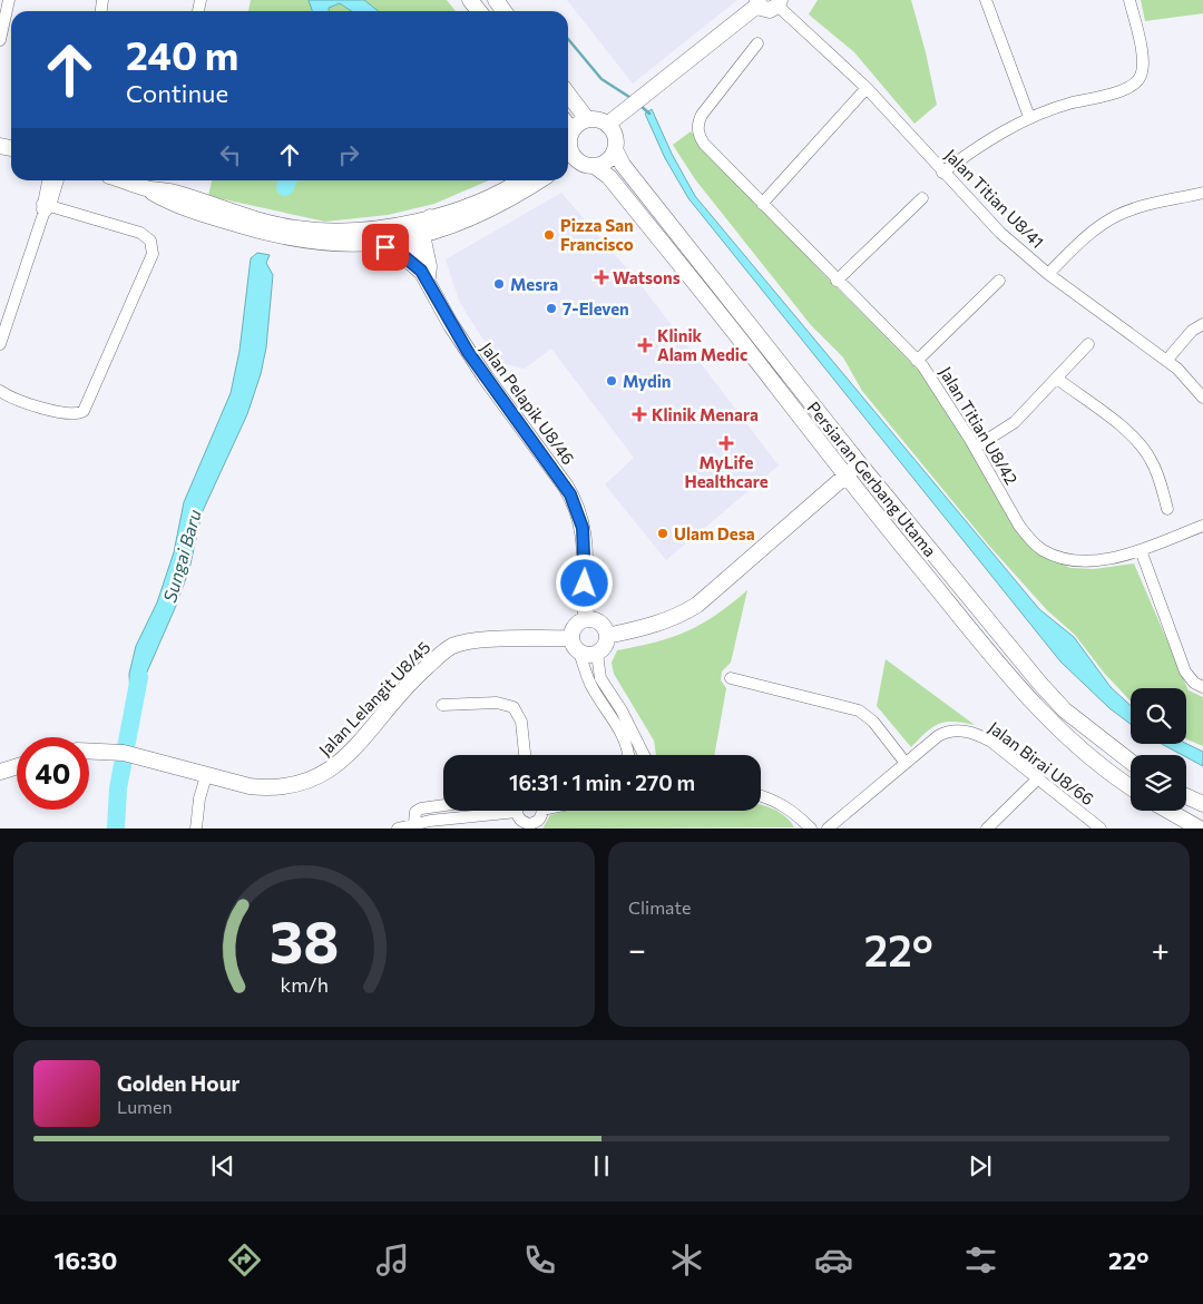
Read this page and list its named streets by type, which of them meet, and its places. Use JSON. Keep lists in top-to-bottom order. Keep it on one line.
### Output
{"streets":{"street":["Jalan Titian U8/41","Jalan Pelapik U8/46","Jalan Titian U8/42","Persiaran Gerbang Utama","Jalan Lelangit U8/45","Jalan Birai U8/66"]},"crossings":[["Jalan Pelapik U8/46","Jalan Lelangit U8/45"]],"water":["Sungai Baru"],"places":{"other":["Pizza San Francisco","Mesra","7-Eleven","Mydin","Ulam Desa"],"health":["Watsons","Klinik Alam Medic","Klinik Menara","MyLife Healthcare"]},"page":{"turn":["240 m","Continue"],"limit":"40","trip":"16:31 · 1 min · 270 m","tile":"Climate","heat":["−","22°","+"],"song":["Golden Hour","Lumen"],"tabs":["16:30","22°"],"gauge":["38","km/h"]}}
